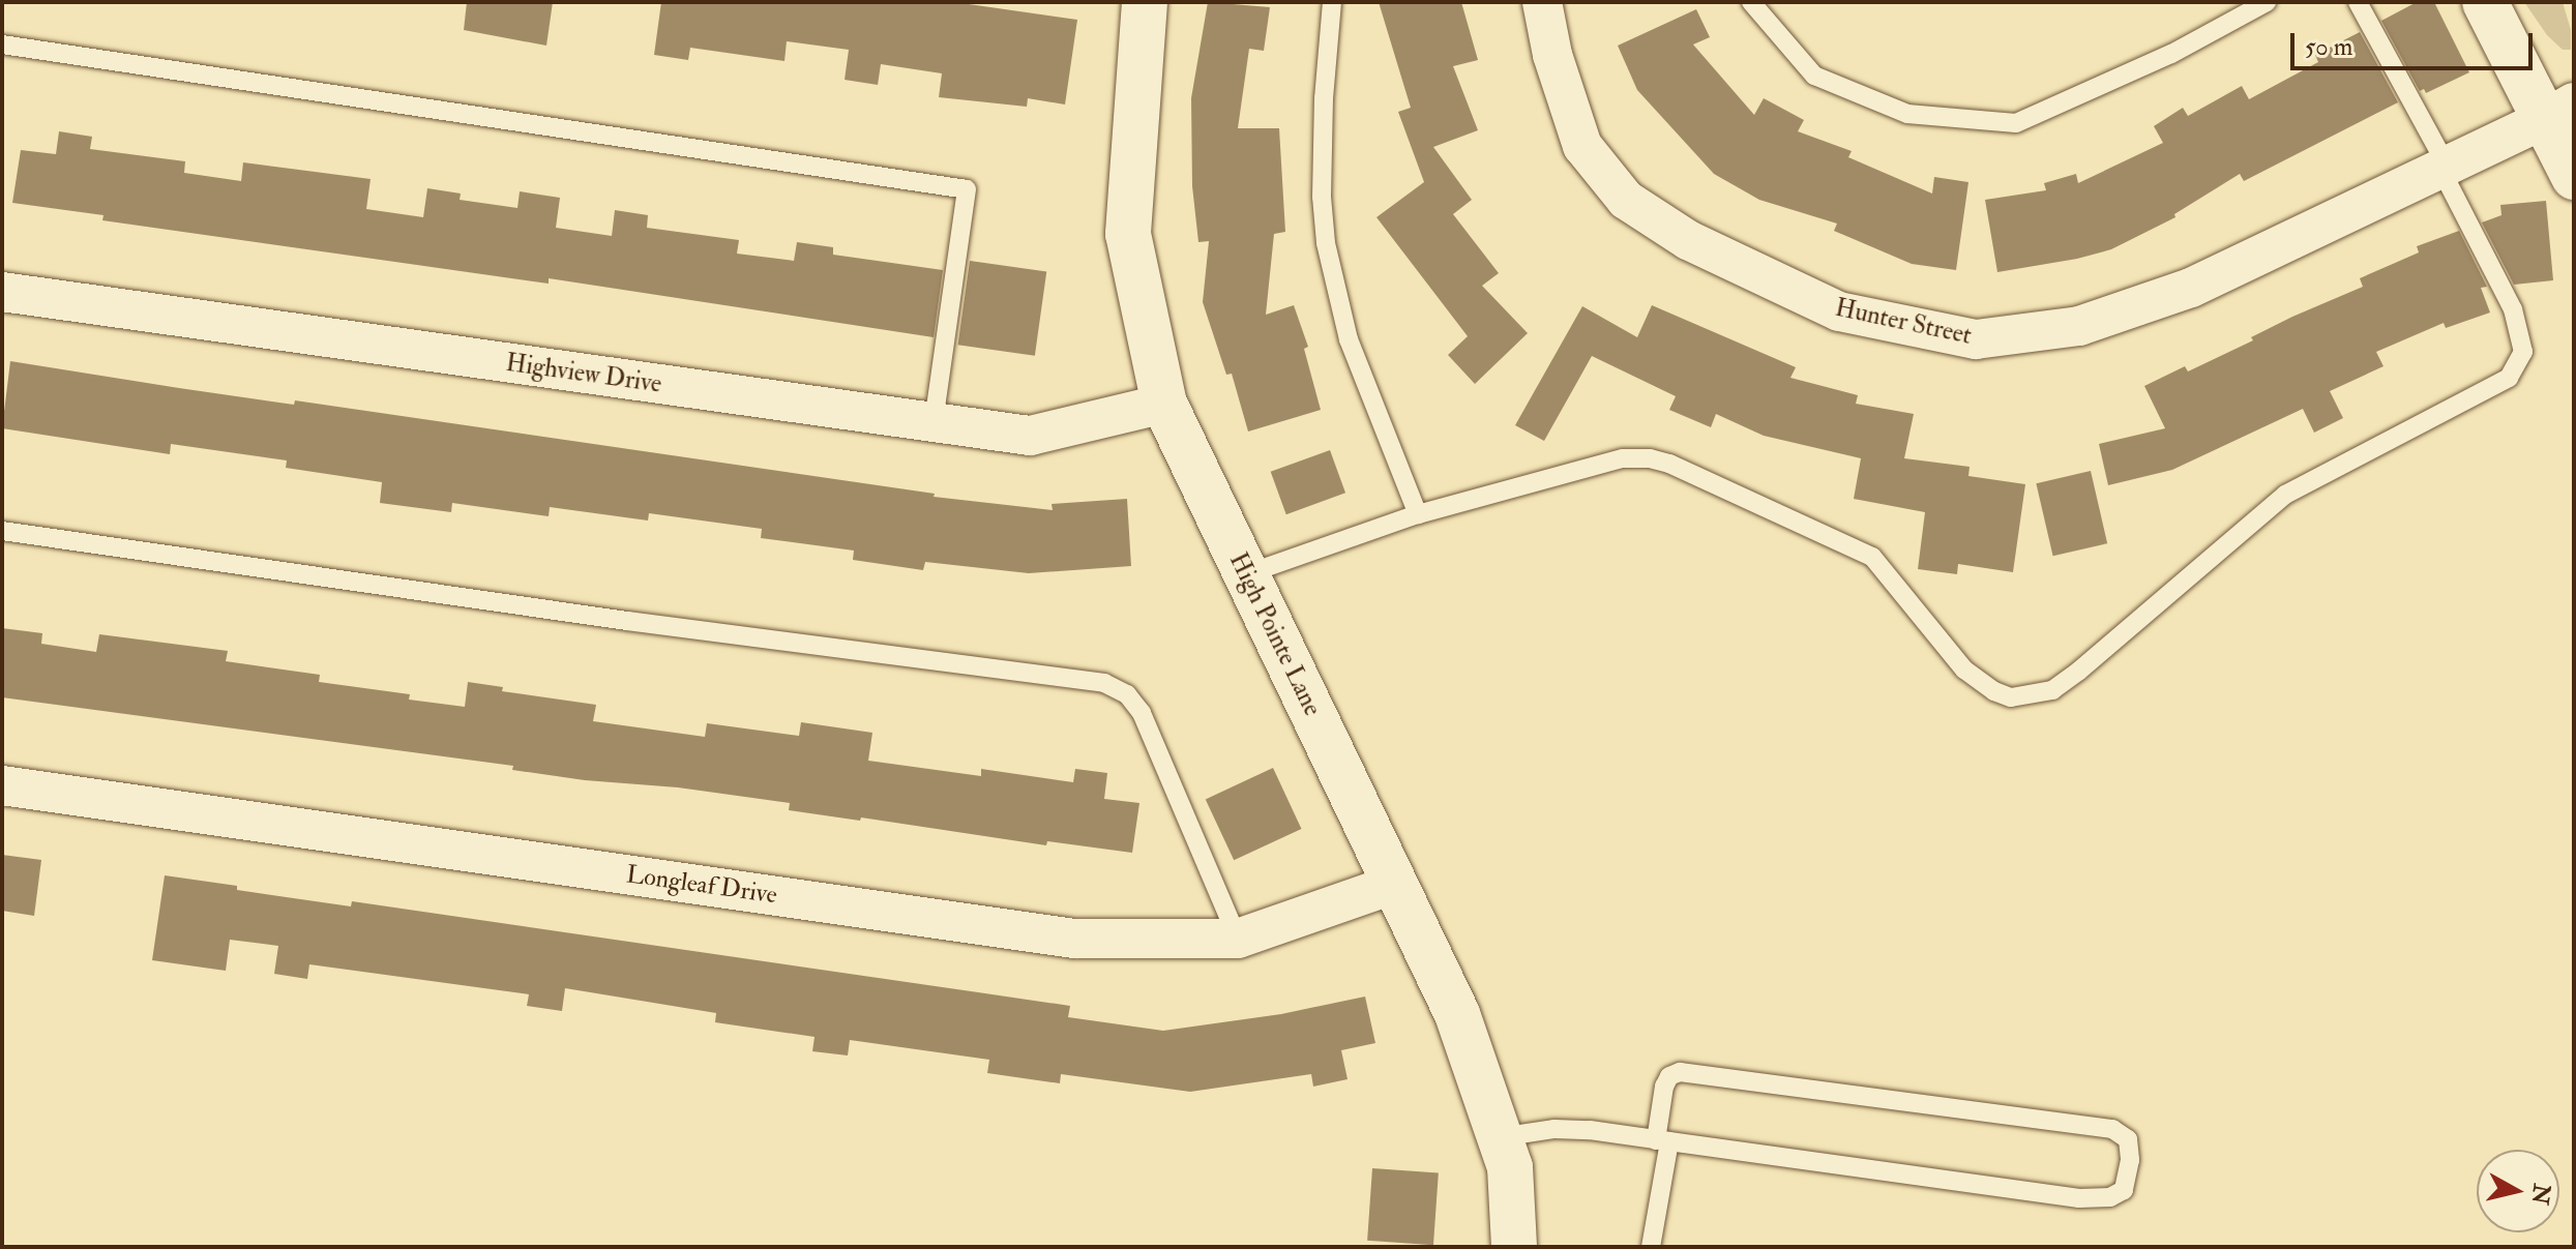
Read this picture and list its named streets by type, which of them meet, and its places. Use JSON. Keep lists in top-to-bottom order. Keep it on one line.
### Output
{"streets":{"street":["Hunter Street","Highview Drive","High Pointe Lane","Longleaf Drive"]},"crossings":[["Highview Drive","High Pointe Lane"],["High Pointe Lane","Longleaf Drive"]],"scale_bar":"50 m","north":"right"}
